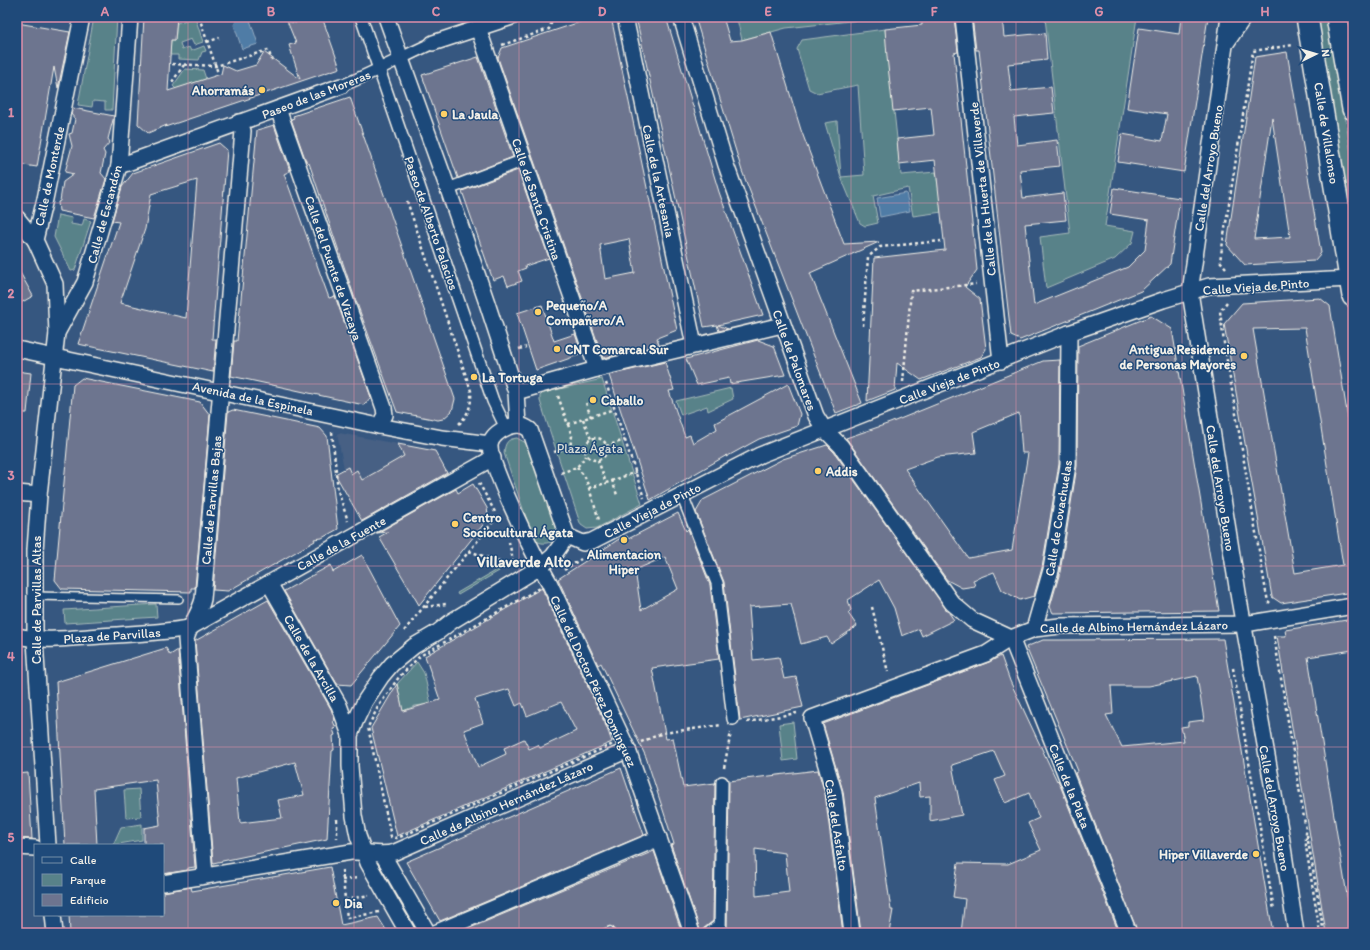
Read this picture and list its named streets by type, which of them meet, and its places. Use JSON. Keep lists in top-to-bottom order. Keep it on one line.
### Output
{"streets":{"main road":["Calle de Villalonso"],"street":["Paseo de las Moreras","Calle del Arroyo Bueno","Calle de Monterde","Calle de la Artesanía","Calle de la Huerta de Villaverde","Calle de Santa Cristina","Calle de Escandón","Paseo de Alberto Palacios","Calle del Puente de Vizcaya","Calle Vieja de Pinto","Calle de Palomares","Avenida de la Espinela","Calle de Parvillas Bajas","Calle de Covachuelas","Calle de la Fuente","Calle de Parvillas Altas","Calle de Albino Hernández Lázaro","Plaza de Parvillas","Calle de la Arcilla","Calle del Doctor Pérez Domínguez","Calle de la Plata","Calle del Asfalto"]},"crossings":[["Paseo de las Moreras","Calle de Santa Cristina"],["Paseo de las Moreras","Calle de Escandón"],["Paseo de las Moreras","Paseo de Alberto Palacios"],["Paseo de las Moreras","Calle del Puente de Vizcaya"],["Paseo de las Moreras","Calle de Parvillas Bajas"],["Calle de Villalonso","Calle Vieja de Pinto"],["Calle del Arroyo Bueno","Calle Vieja de Pinto"],["Calle del Arroyo Bueno","Calle de Albino Hernández Lázaro"],["Calle de Monterde","Calle de Escandón"],["Calle de la Huerta de Villaverde","Calle Vieja de Pinto"],["Calle de Escandón","Avenida de la Espinela"],["Calle de Escandón","Calle de Parvillas Altas"],["Paseo de Alberto Palacios","Calle de la Fuente"],["Calle del Puente de Vizcaya","Avenida de la Espinela"],["Calle Vieja de Pinto","Calle de Palomares"],["Calle Vieja de Pinto","Calle de Covachuelas"],["Calle de Palomares","Calle de Albino Hernández Lázaro"],["Calle de Palomares","Calle de la Plata"],["Avenida de la Espinela","Calle de Parvillas Bajas"],["Avenida de la Espinela","Calle de la Fuente"],["Avenida de la Espinela","Calle de Parvillas Altas"],["Avenida de la Espinela","Calle del Doctor Pérez Domínguez"],["Calle de Parvillas Bajas","Calle de la Fuente"],["Calle de Parvillas Bajas","Plaza de Parvillas"],["Calle de Covachuelas","Calle de Albino Hernández Lázaro"],["Calle de la Fuente","Plaza de Parvillas"],["Calle de la Fuente","Calle de la Arcilla"],["Calle de la Fuente","Calle del Doctor Pérez Domínguez"],["Calle de Parvillas Altas","Plaza de Parvillas"],["Calle de Albino Hernández Lázaro","Calle del Doctor Pérez Domínguez"],["Calle de Albino Hernández Lázaro","Calle de la Plata"],["Calle de Albino Hernández Lázaro","Calle del Asfalto"]],"districts":["Villaverde Alto"],"parks":["Plaza Ágata"],"places":["Ahorramás","La Jaula","Pequeño/A Compañero/A","CNT Comarcal Sur","Antigua Residencia de Personas Mayores","La Tortuga","Caballo","Addis","Centro Sociocultural Ágata","Alimentacion Hiper","Hiper Villaverde","Dia"],"legend":["Calle","Parque","Edificio"],"north":"right","grid":{"columns":["A","B","C","D","E","F","G","H"],"rows":["1","2","3","4","5"]}}
